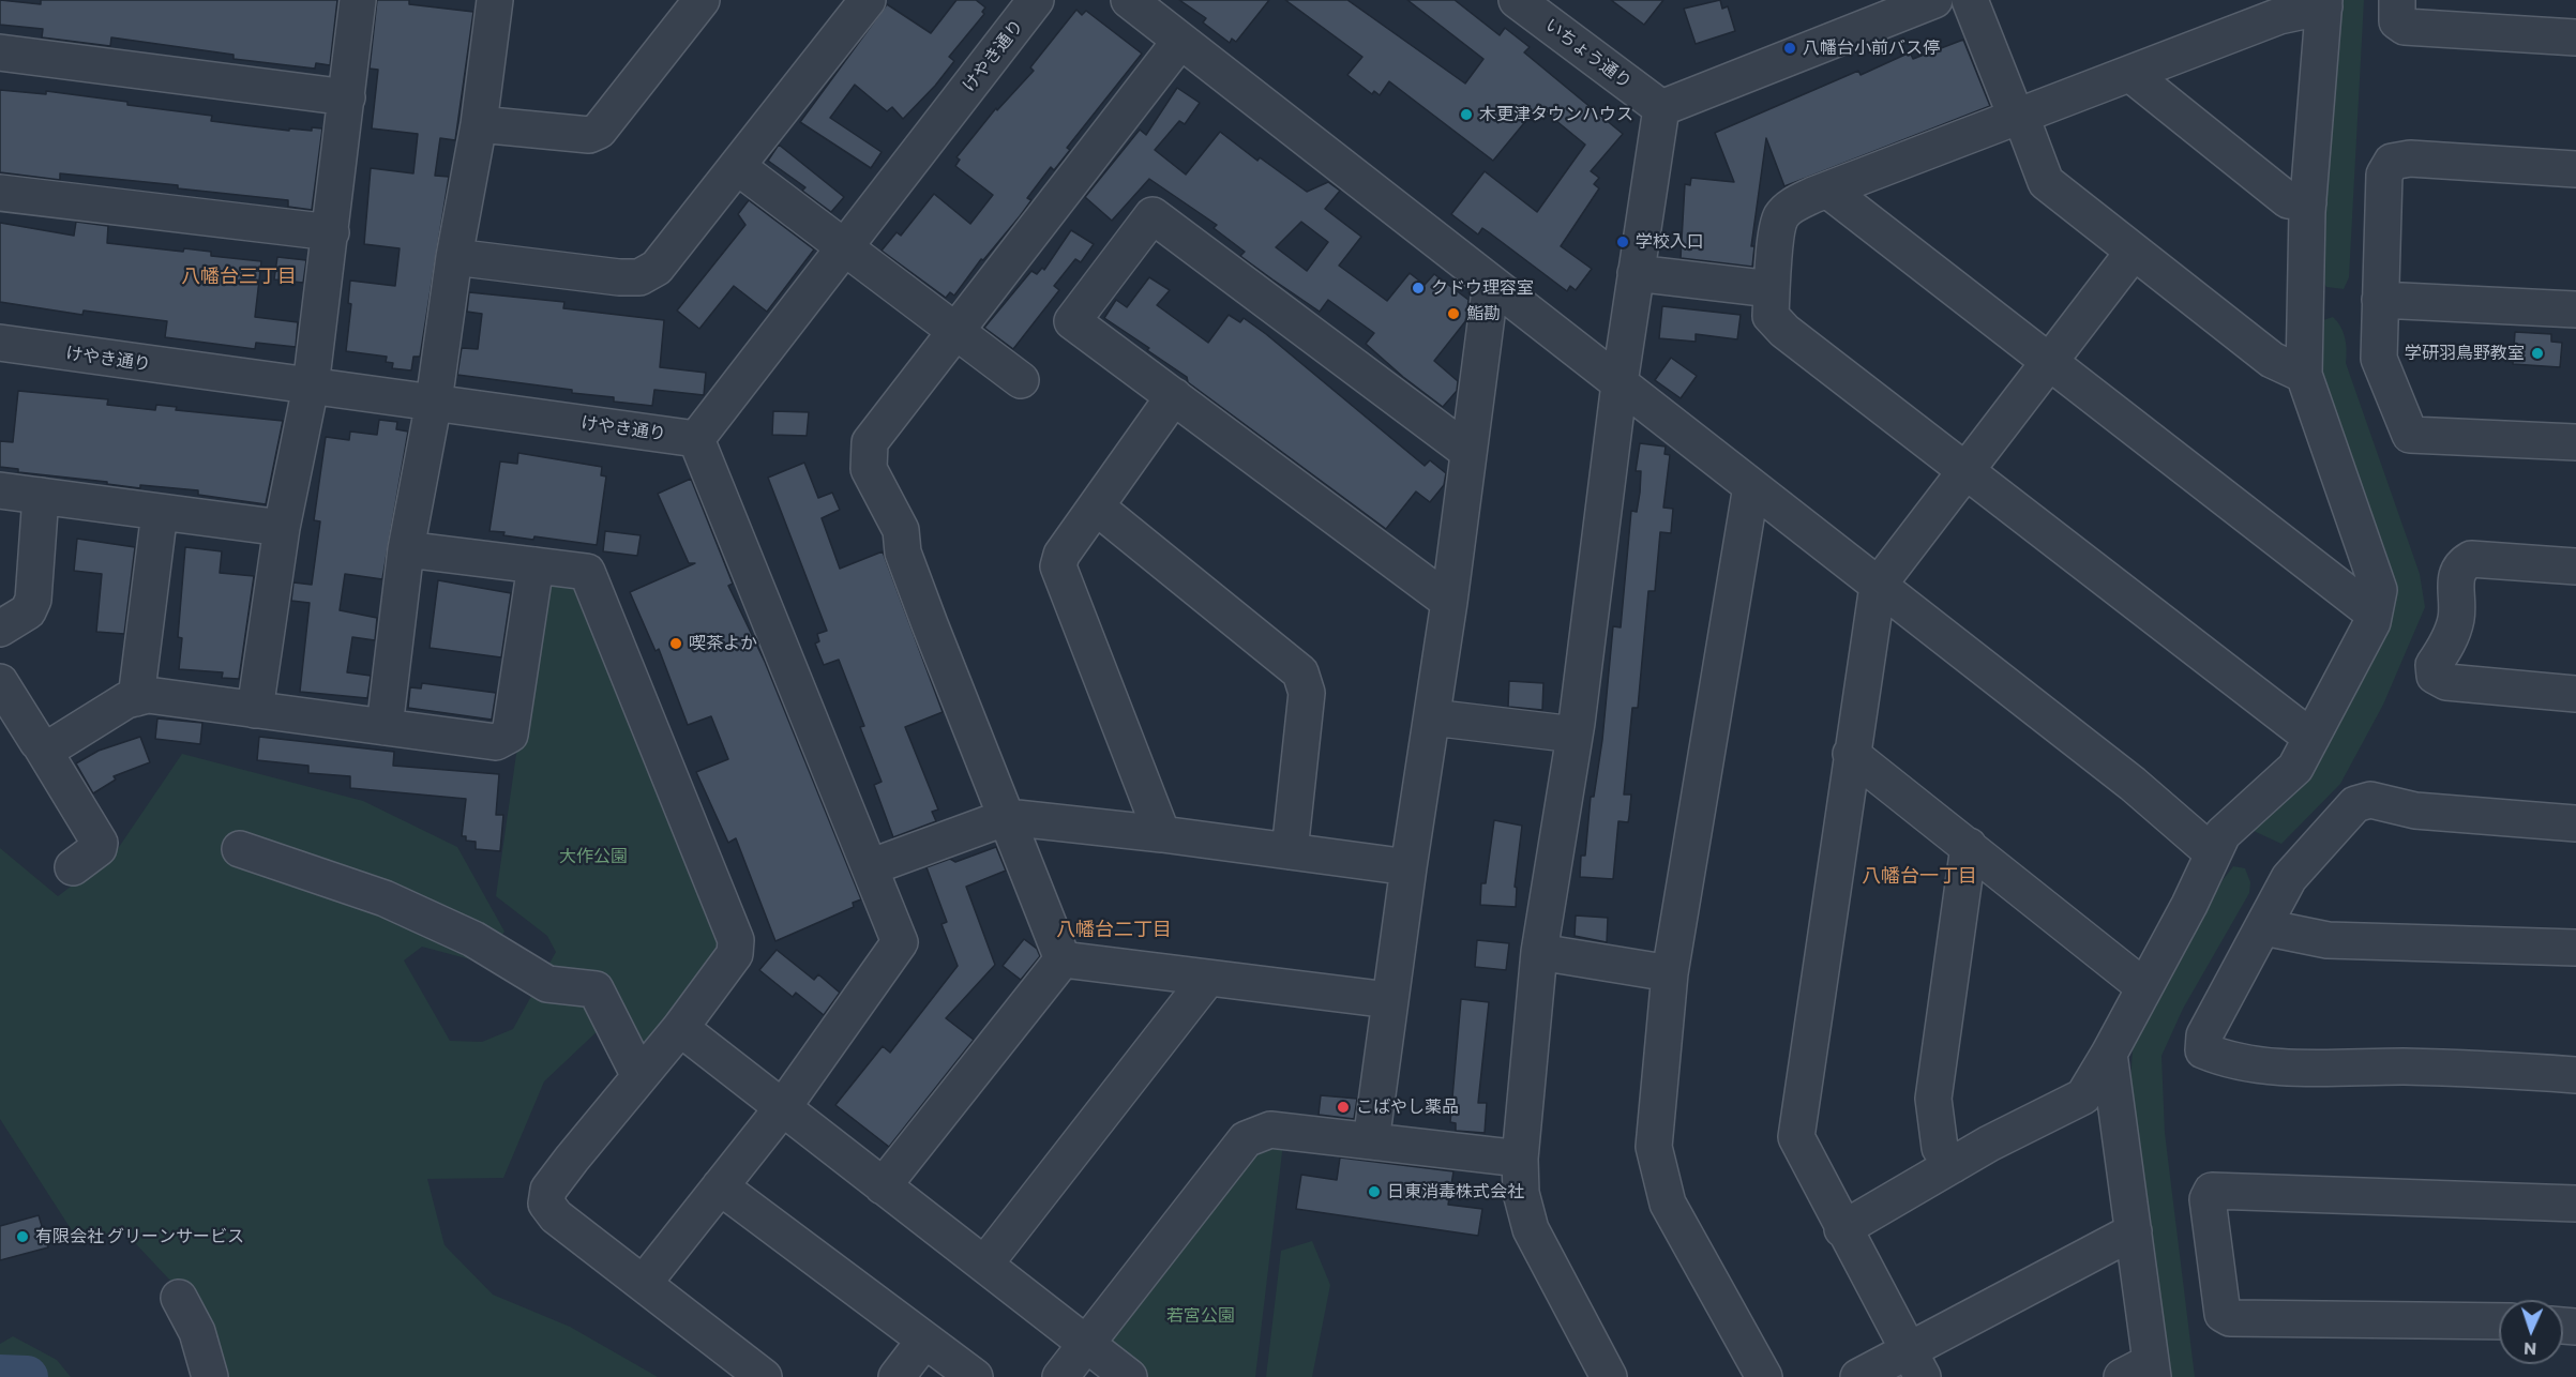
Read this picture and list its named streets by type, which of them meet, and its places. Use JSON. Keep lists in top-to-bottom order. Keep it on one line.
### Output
{"streets":{"street":["いちょう通り","けやき通り"]},"districts":["八幡台三丁目","八幡台一丁目","八幡台二丁目"],"parks":["大作公園","若宮公園"],"places":["八幡台小前バス停","木更津タウンハウス","学校入口","クドウ理容室","鮨勘","学研羽鳥野教室","喫茶よか","こばやし薬品","日東消毒株式会社","有限会社 グリーンサービス"],"north":"bottom"}
